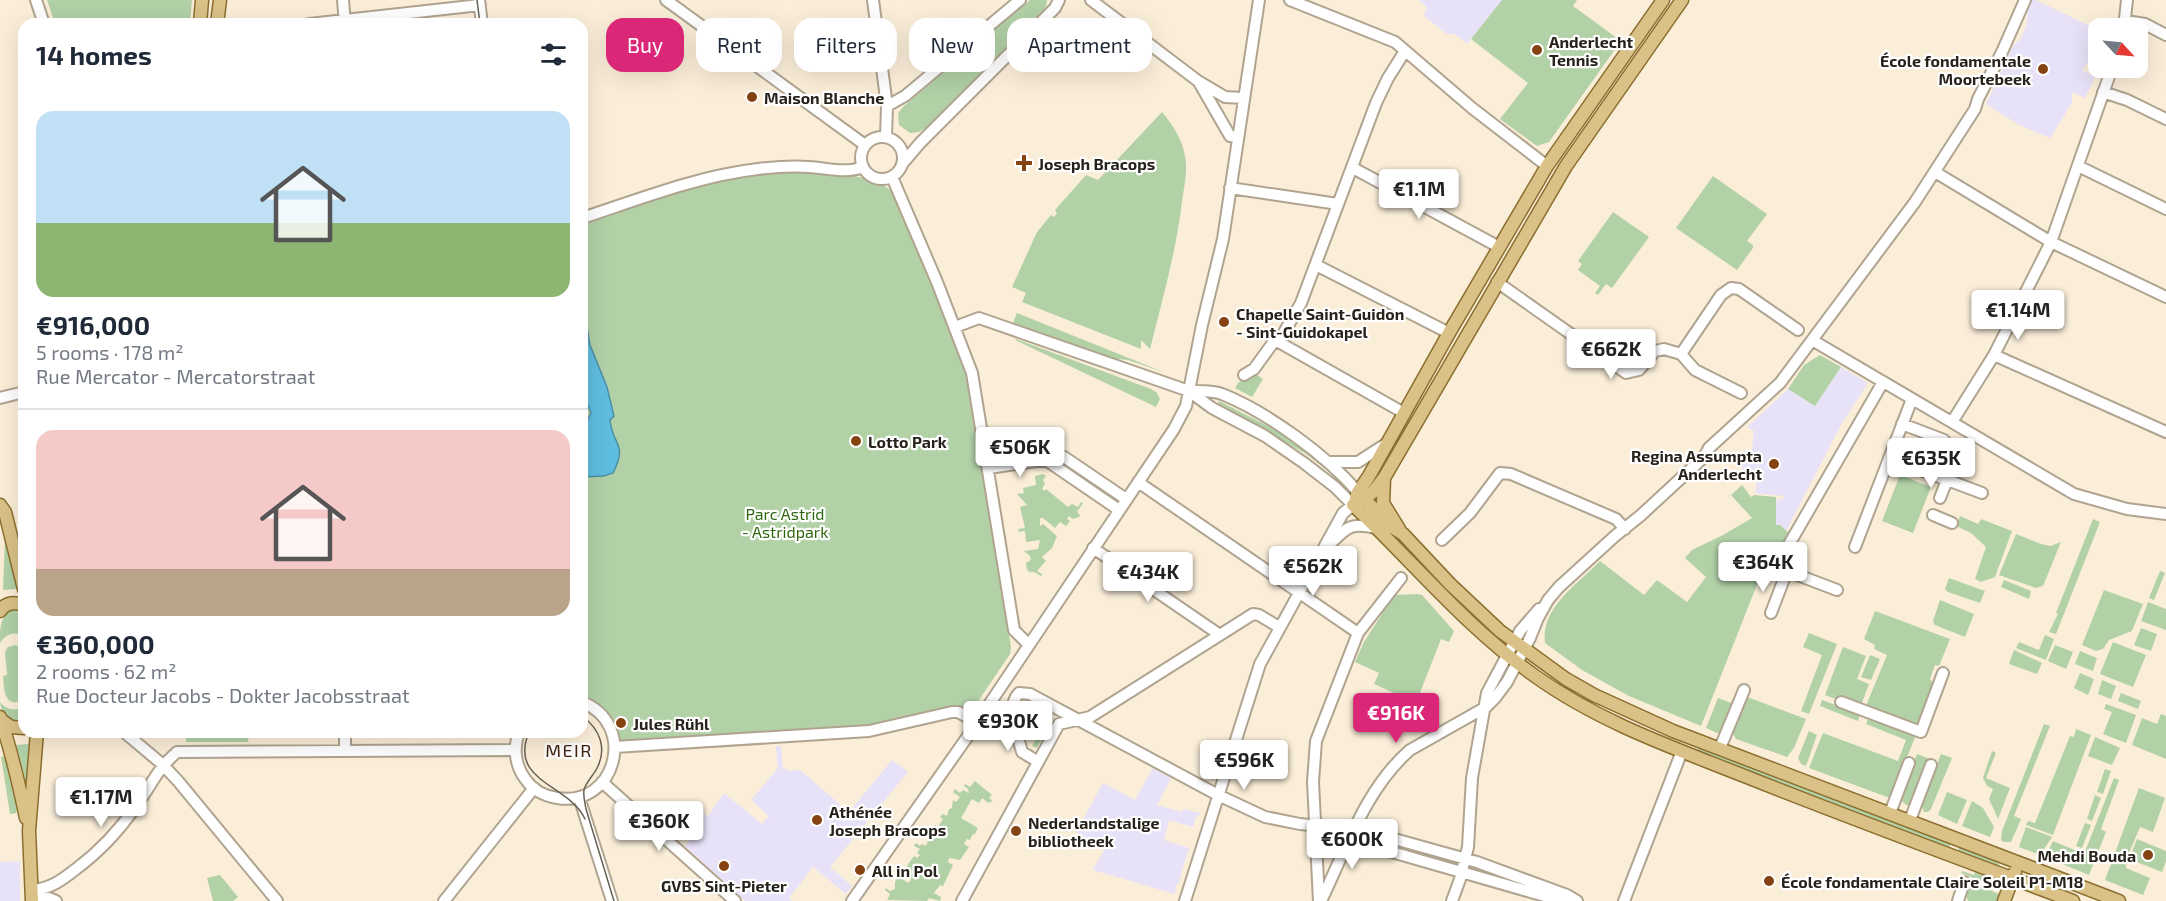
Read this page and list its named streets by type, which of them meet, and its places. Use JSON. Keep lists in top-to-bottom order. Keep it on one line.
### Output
{"districts":["MEIR"],"parks":["Parc Astrid - Astridpark"],"places":{"other":["Anderlecht Tennis","École fondamentale Moortebeek","Maison Blanche","Chapelle Saint-Guidon - Sint-Guidokapel","Lotto Park","Regina Assumpta Anderlecht","Jules Rühl","Athénée Joseph Bracops","Nederlandstalige bibliotheek","Mehdi Bouda","GVBS Sint-Pieter","All in Pol","École fondamentale Claire Soleil P1-M18"],"health":["Joseph Bracops"]},"north":"bottom right","page":{"chip":["Buy","Rent","Filters","New","Apartment"],"heading":"14 homes","list":[{"name":"€916,000","note":"5 rooms · 178 m² · Rue Mercator - Mercatorstraat"},{"name":"€360,000","note":"2 rooms · 62 m² · Rue Docteur Jacobs - Dokter Jacobsstraat"}],"price":["€1.1M","€1.14M","€662K","€506K","€635K","€364K","€562K","€434K","€916K","€930K","€596K","€1.17M","€360K","€600K"]}}
